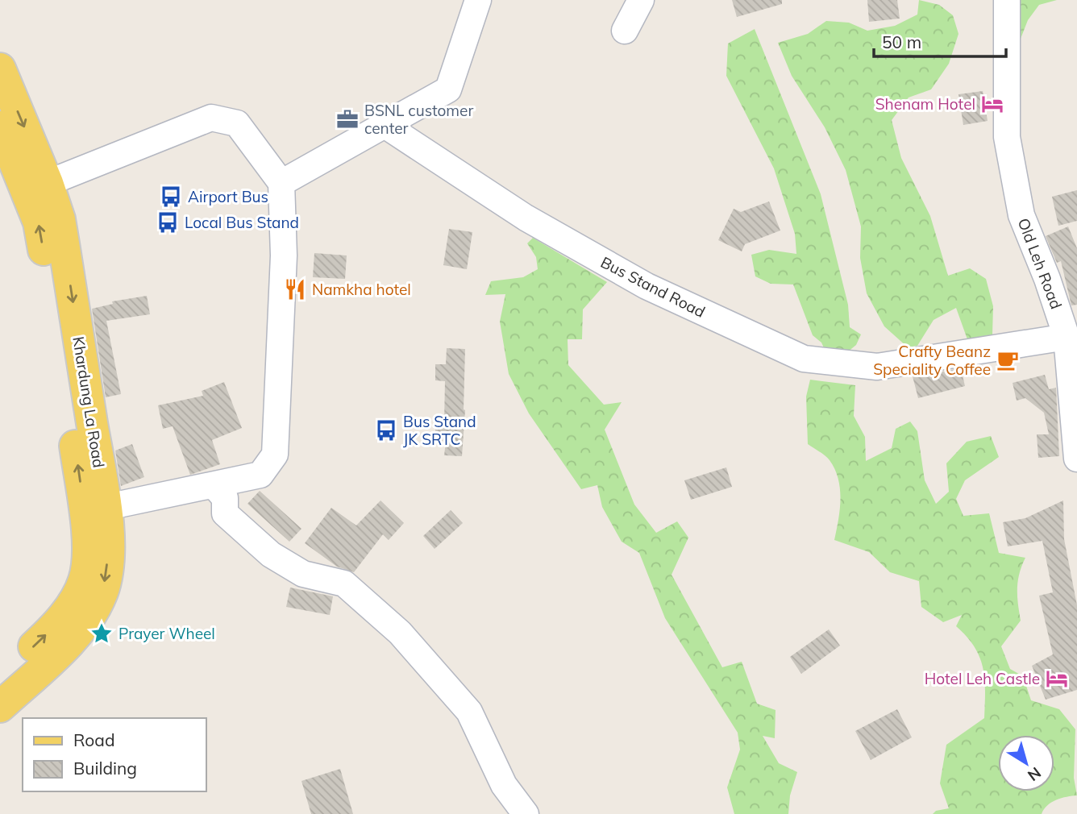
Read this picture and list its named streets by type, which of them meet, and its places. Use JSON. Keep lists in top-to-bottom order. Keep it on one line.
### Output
{"streets":{"main road":["Khardung La Road"],"street":["Old Leh Road","Bus Stand Road"]},"crossings":[["Old Leh Road","Bus Stand Road"]],"places":{"hotel":["Shenam Hotel","Hotel Leh Castle"],"office":["BSNL customer center"],"bus stop":["Airport Bus","Local Bus Stand","Bus Stand JK SRTC"],"restaurant":["Namkha hotel"],"cafe":["Crafty Beanz Speciality Coffee"],"place":["Prayer Wheel"]},"legend":["Road","Building"],"scale_bar":"50 m","north":"bottom right"}
